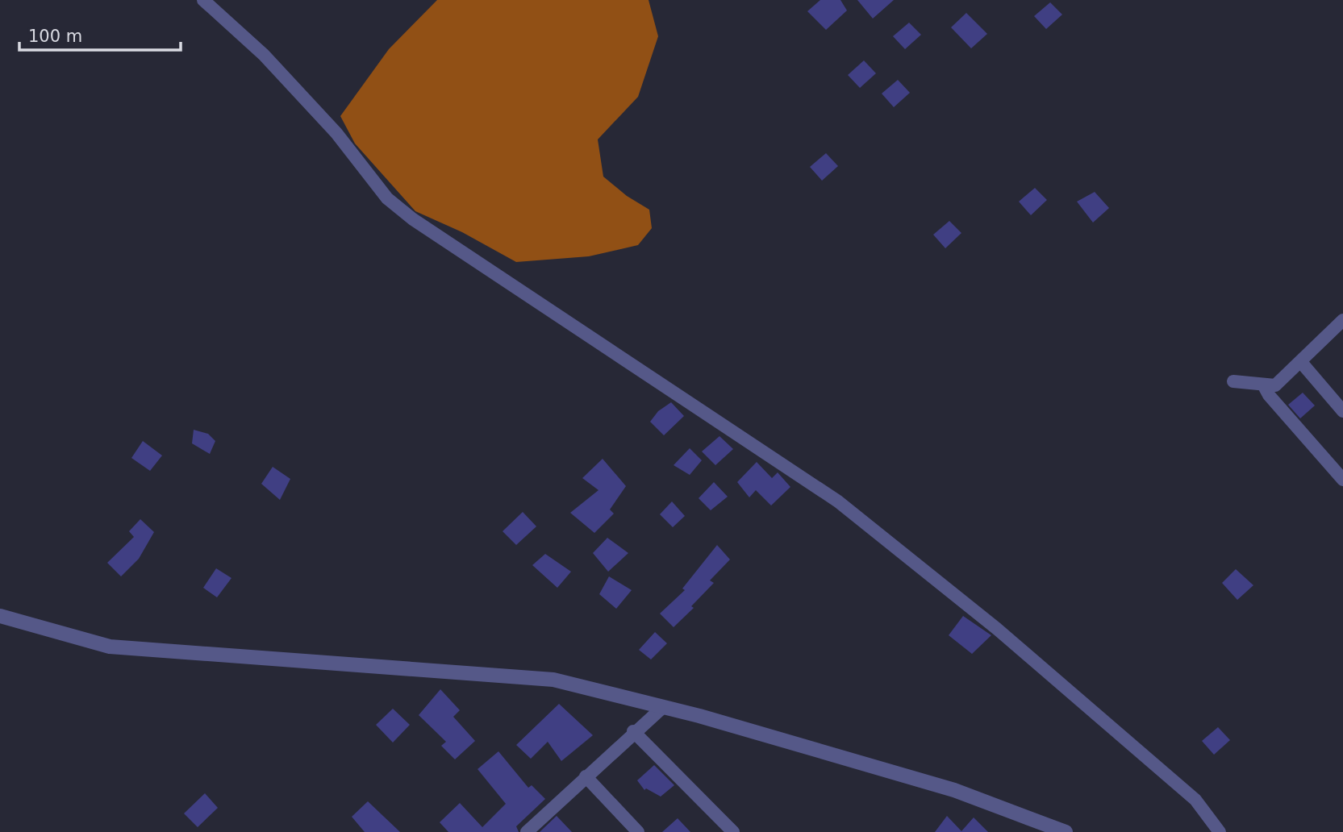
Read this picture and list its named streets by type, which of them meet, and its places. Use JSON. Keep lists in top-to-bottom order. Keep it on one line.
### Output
{"scale_bar":"100 m"}
